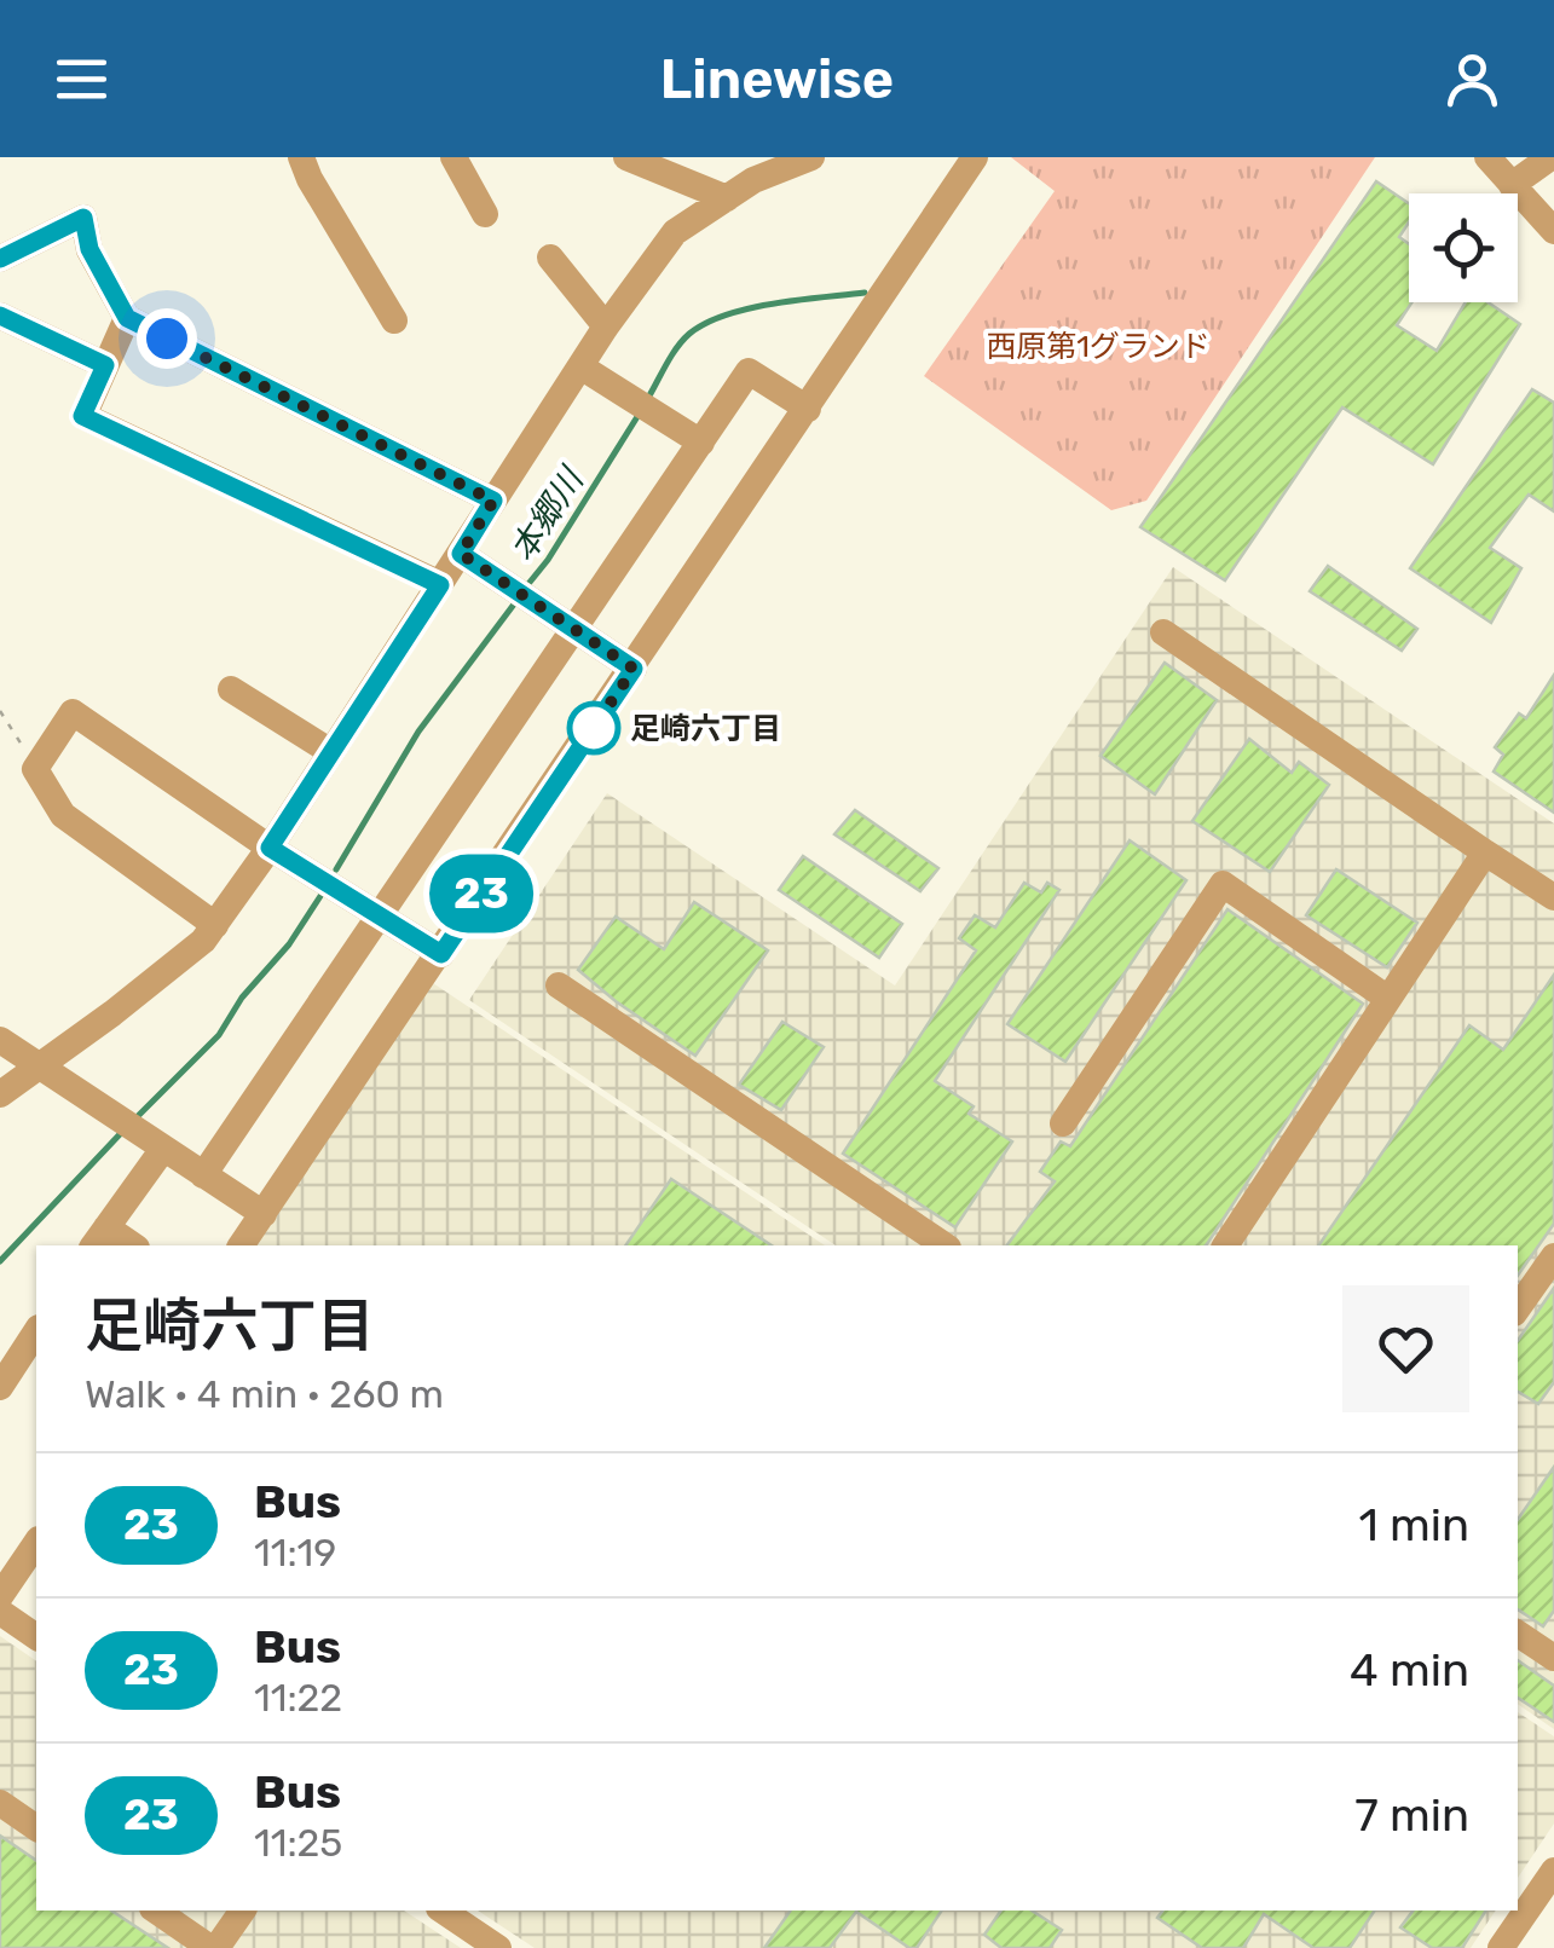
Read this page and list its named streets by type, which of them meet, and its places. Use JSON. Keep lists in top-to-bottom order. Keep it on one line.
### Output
{"water":["本郷川"],"parks":["西原第1グランド"],"places":["足崎六丁目"],"lines":["bus line 23"],"page":{"header":"Linewise","on_map":"23","heading":["足崎六丁目","Walk · 4 min · 260 m"],"list":[{"mark":"23","name":"Bus","note":"11:19","value":"1 min"},{"mark":"23","name":"Bus","note":"11:22","value":"4 min"},{"mark":"23","name":"Bus","note":"11:25","value":"7 min"}]}}
